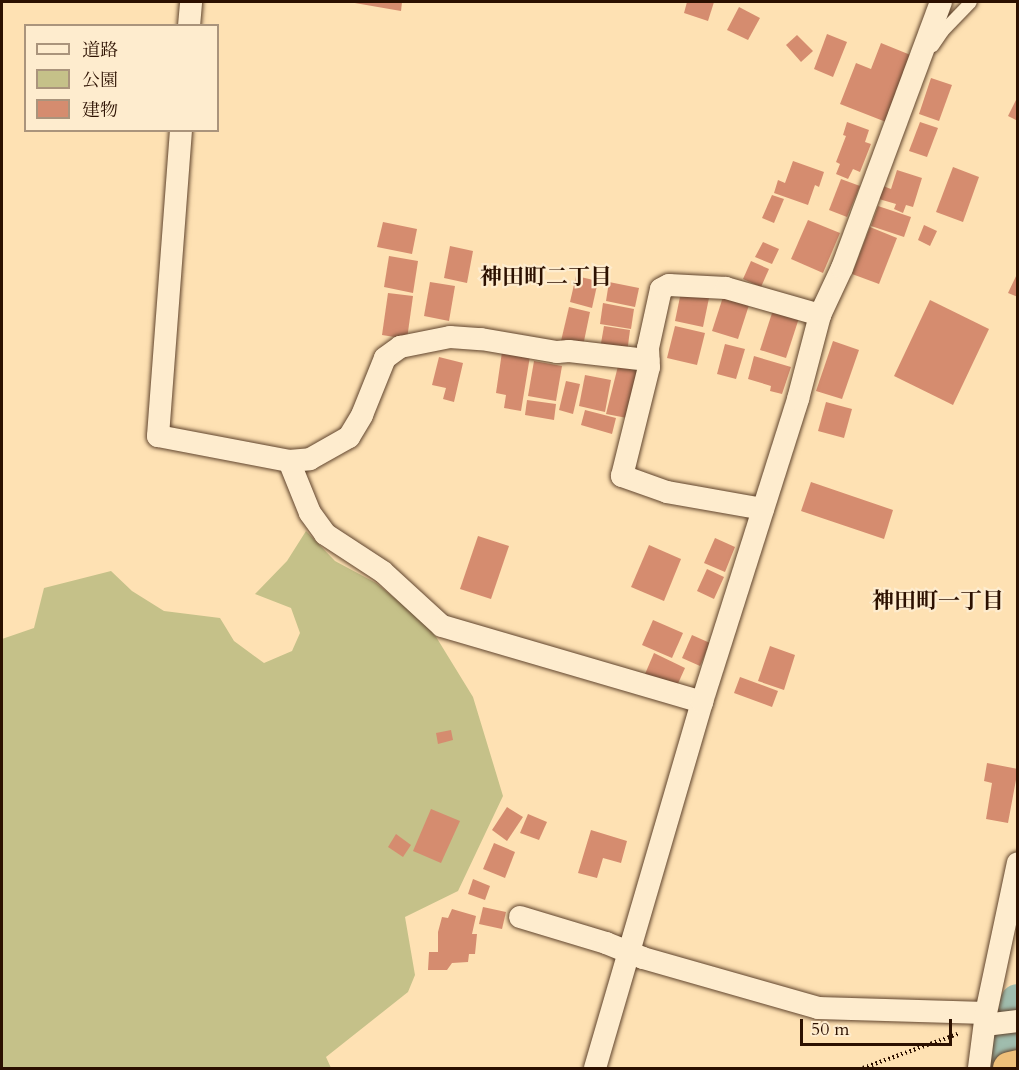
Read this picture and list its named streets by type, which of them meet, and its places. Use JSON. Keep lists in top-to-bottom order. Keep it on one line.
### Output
{"districts":["神田町二丁目","神田町一丁目"],"legend":["道路","公園","建物"],"scale_bar":"50 m"}
